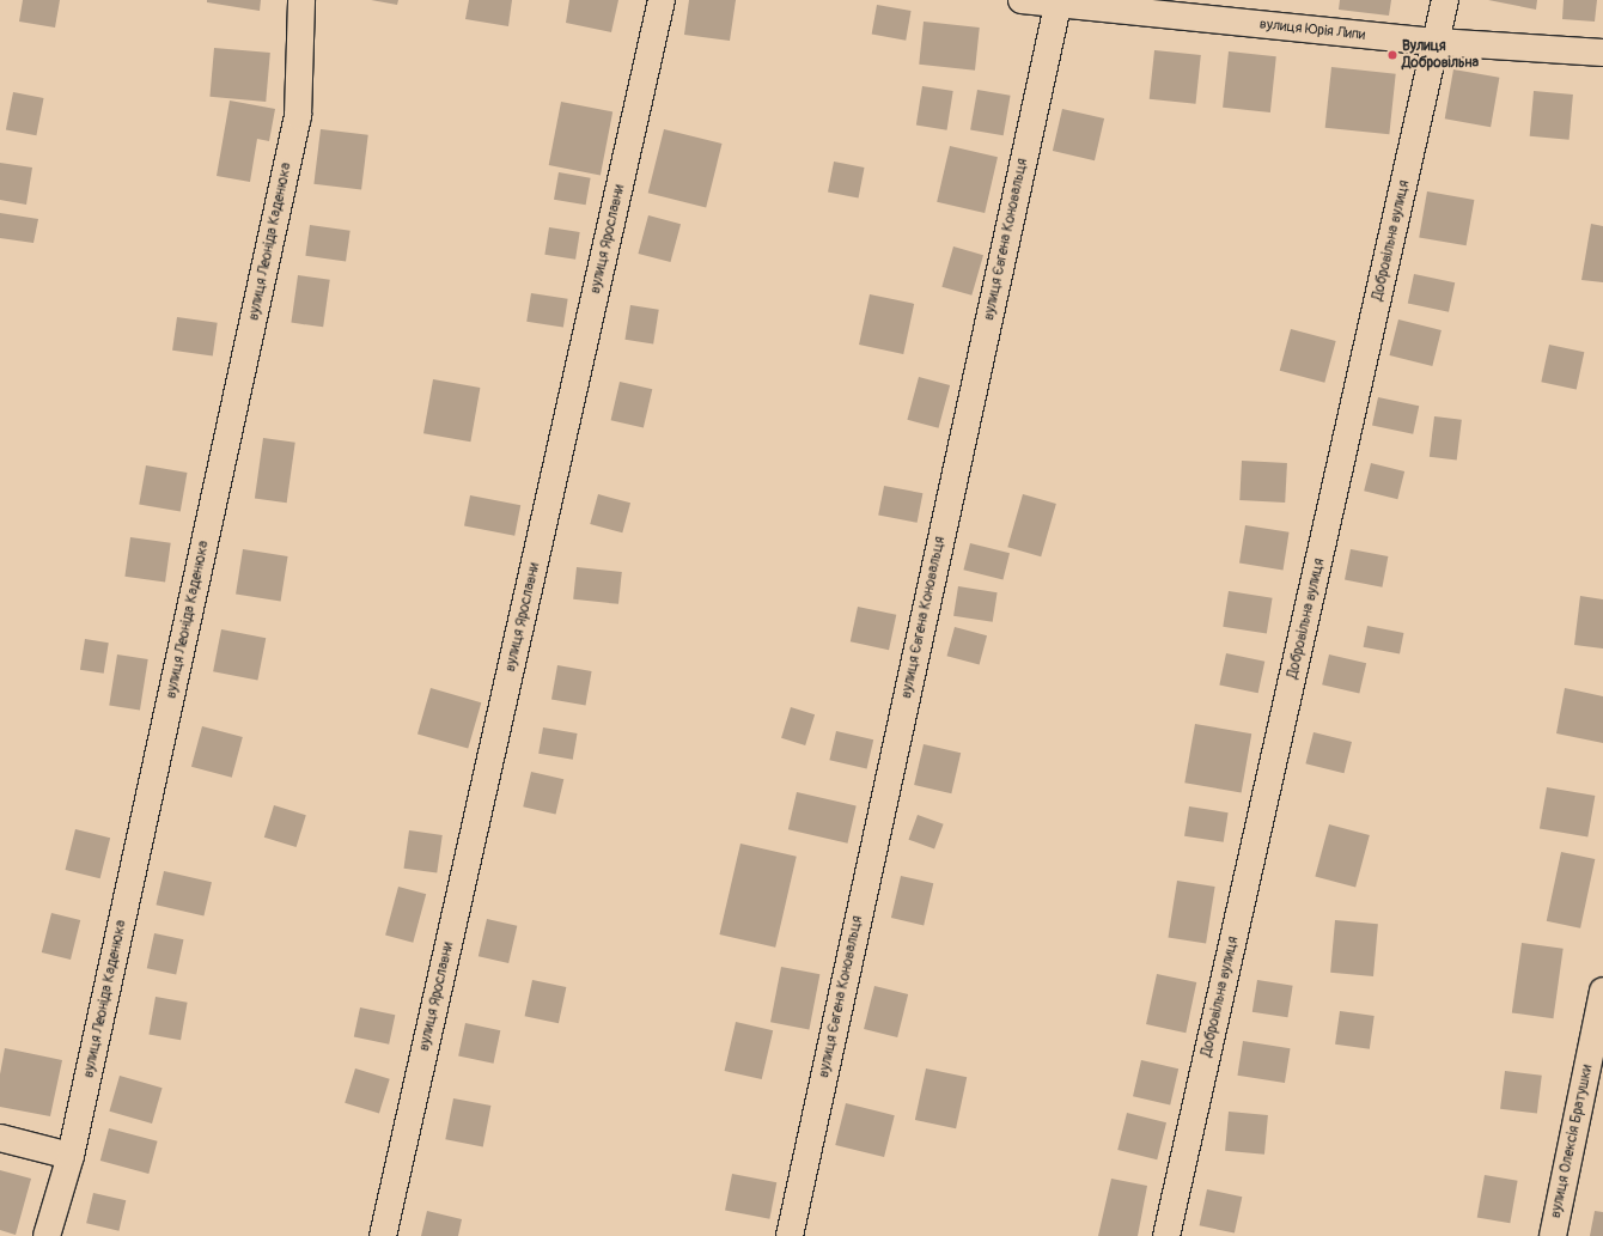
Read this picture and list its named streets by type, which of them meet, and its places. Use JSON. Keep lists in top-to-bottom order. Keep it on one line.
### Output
{"streets":{"street":["вулиця Юрія Липи","вулиця Ярославни","вулиця Євгена Коновальця","Добровільна вулиця","вулиця Леоніда Каденюка","вулиця Олексія Братушки"]},"crossings":[["вулиця Юрія Липи","вулиця Євгена Коновальця"],["вулиця Юрія Липи","Добровільна вулиця"]],"places":["Вулиця Добровільна"]}
